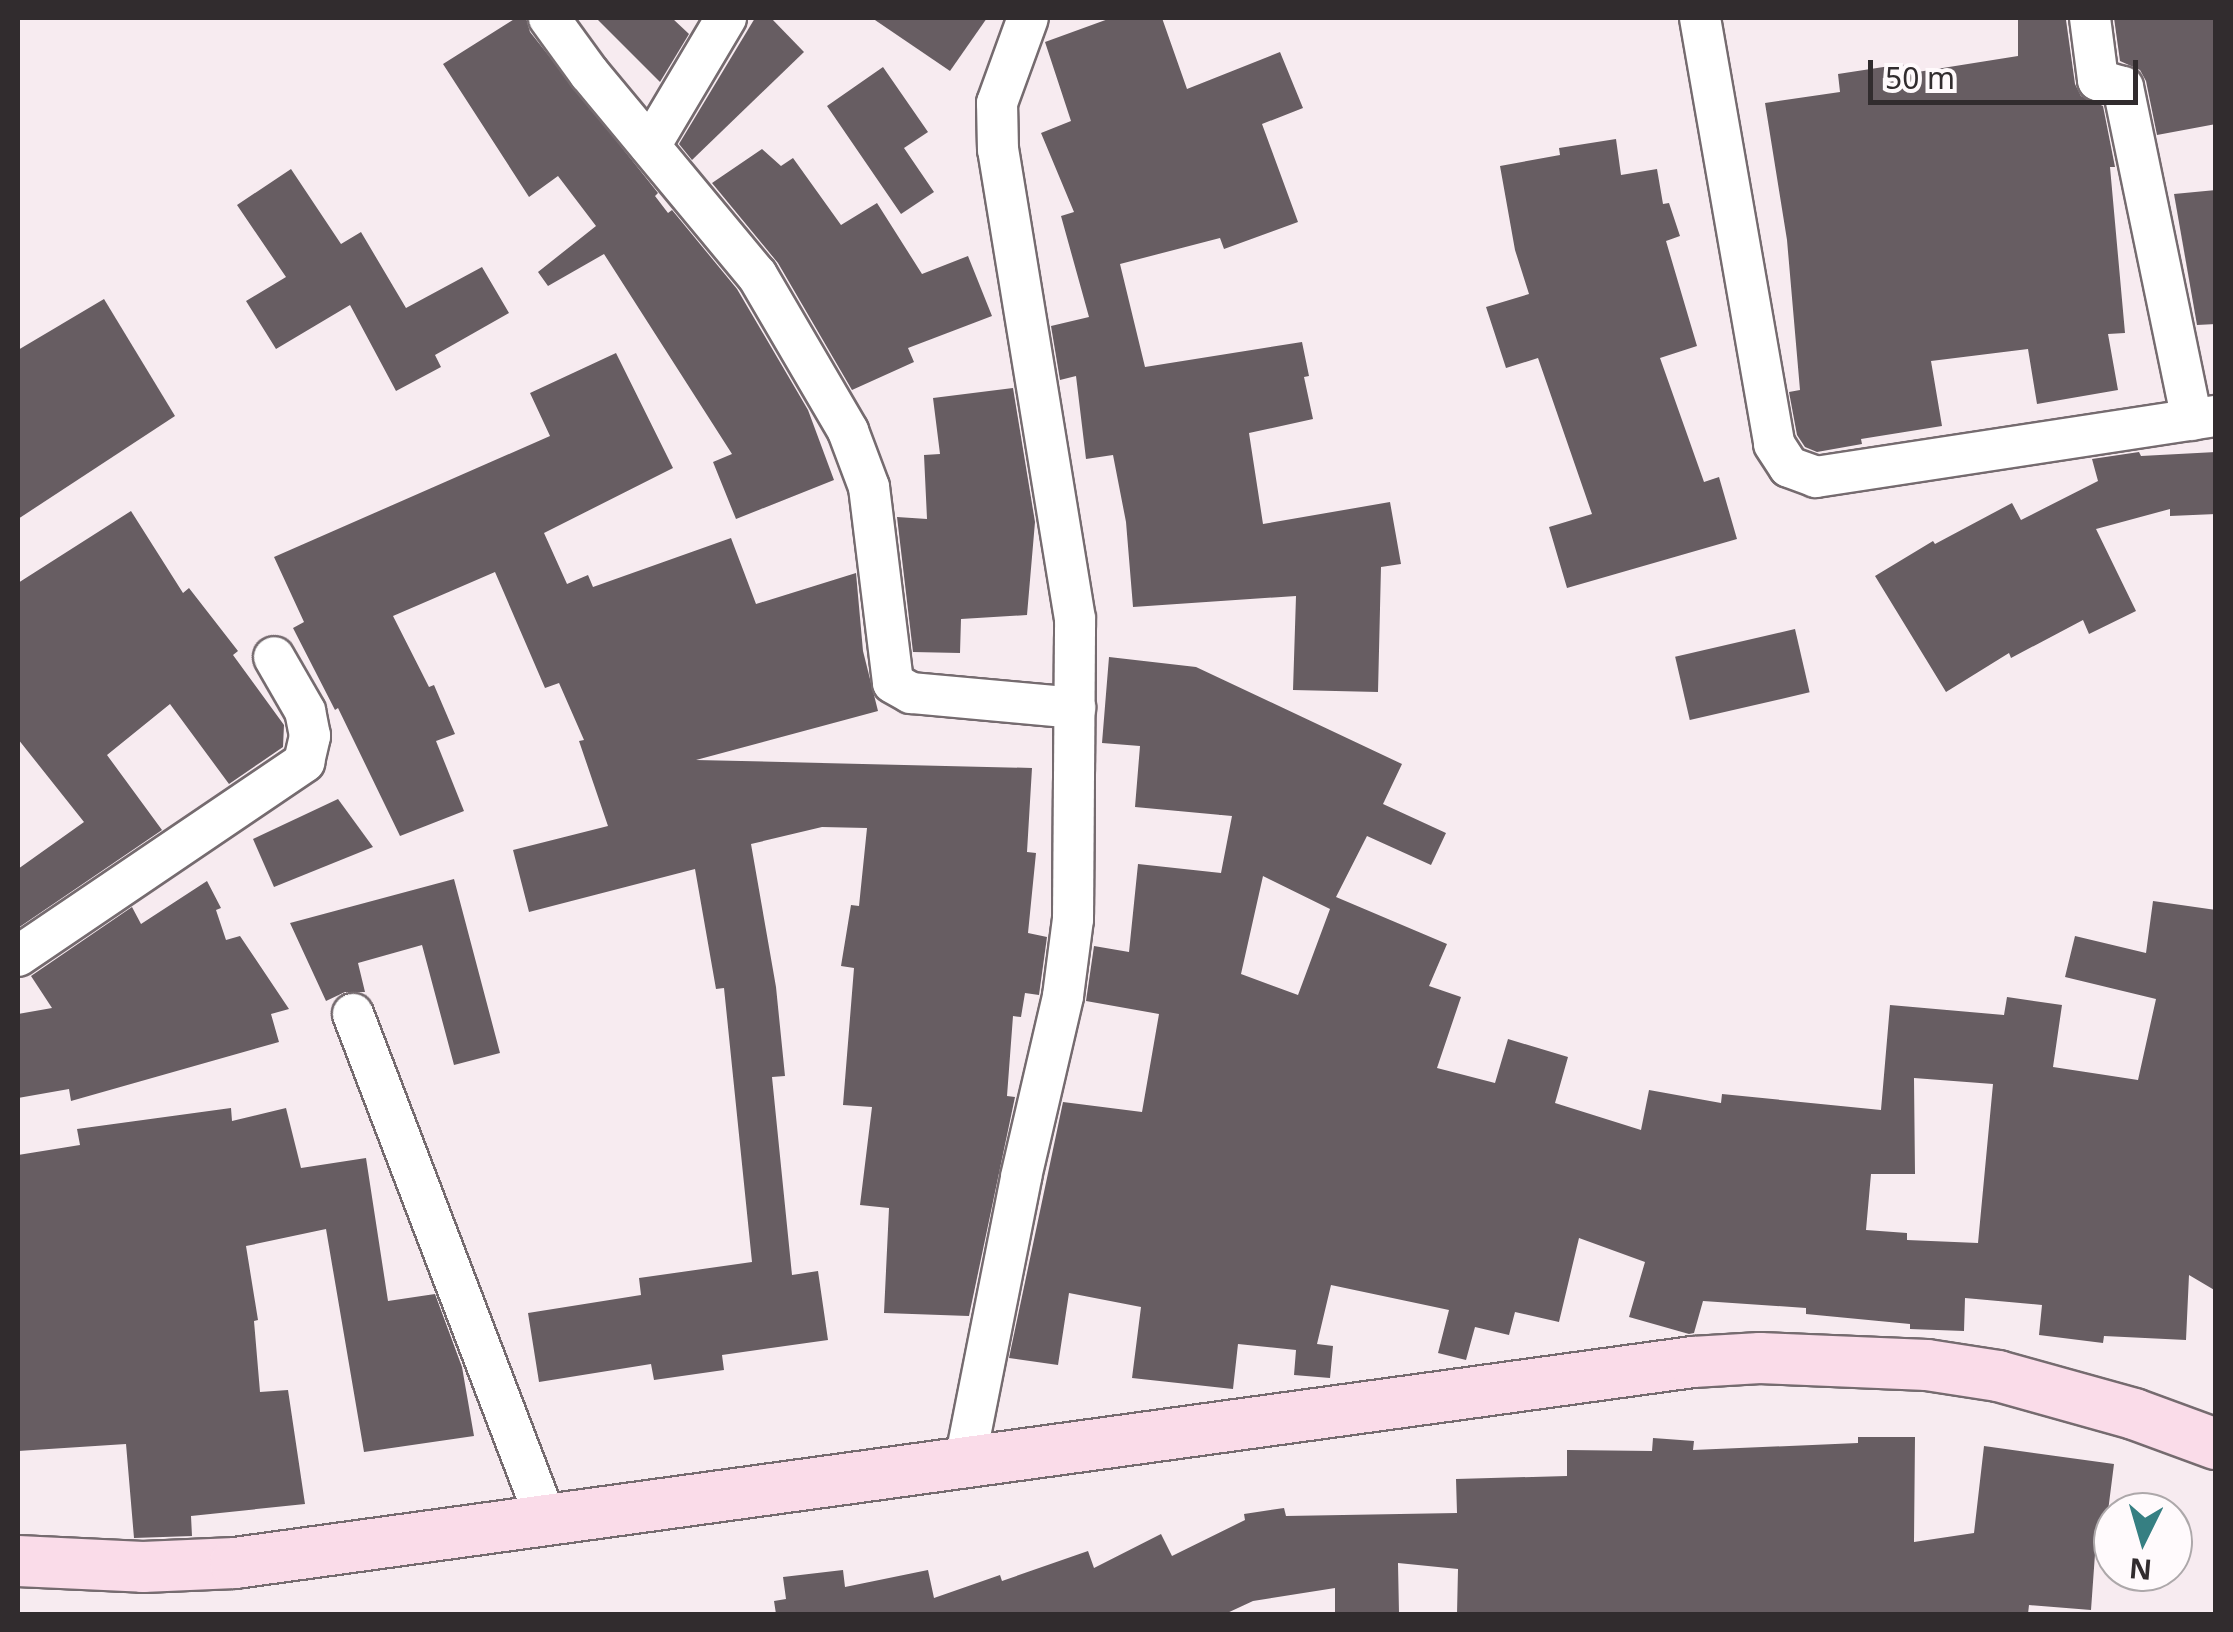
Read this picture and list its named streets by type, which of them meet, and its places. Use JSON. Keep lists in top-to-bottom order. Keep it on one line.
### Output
{"scale_bar":"50 m","north":"bottom"}
